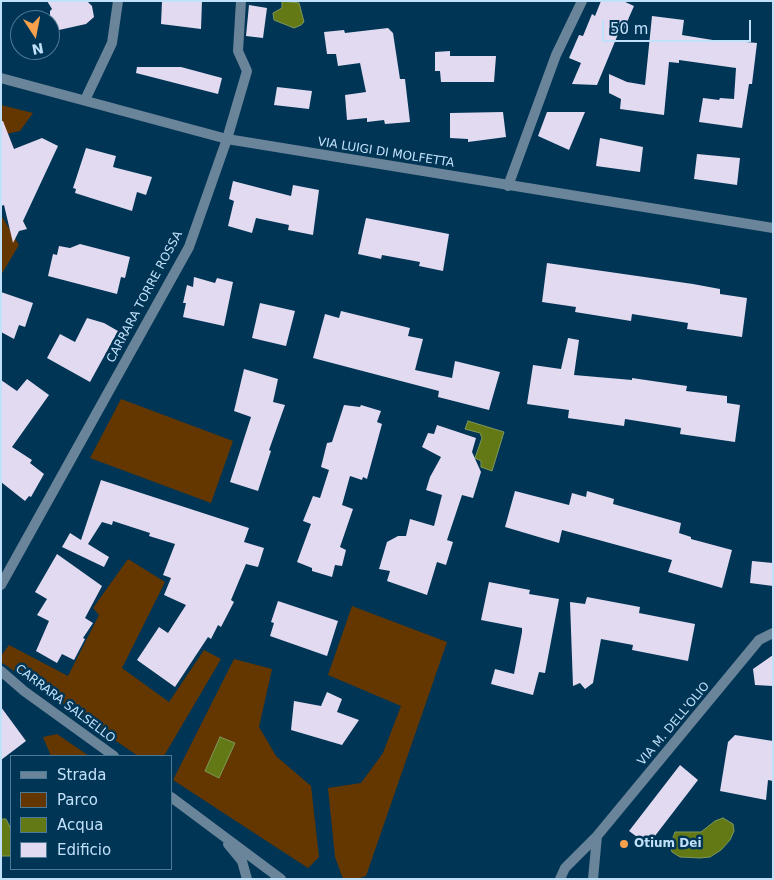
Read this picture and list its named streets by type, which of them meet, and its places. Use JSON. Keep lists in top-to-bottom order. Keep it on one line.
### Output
{"streets":{"street":["VIA LUIGI DI MOLFETTA","CARRARA TORRE ROSSA","CARRARA SALSELLO","VIA M. DELL'OLIO"]},"crossings":[["VIA LUIGI DI MOLFETTA","CARRARA TORRE ROSSA"]],"places":["Otium Dei"],"legend":["Strada","Parco","Acqua","Edificio"],"scale_bar":"50 m","north":"bottom"}
